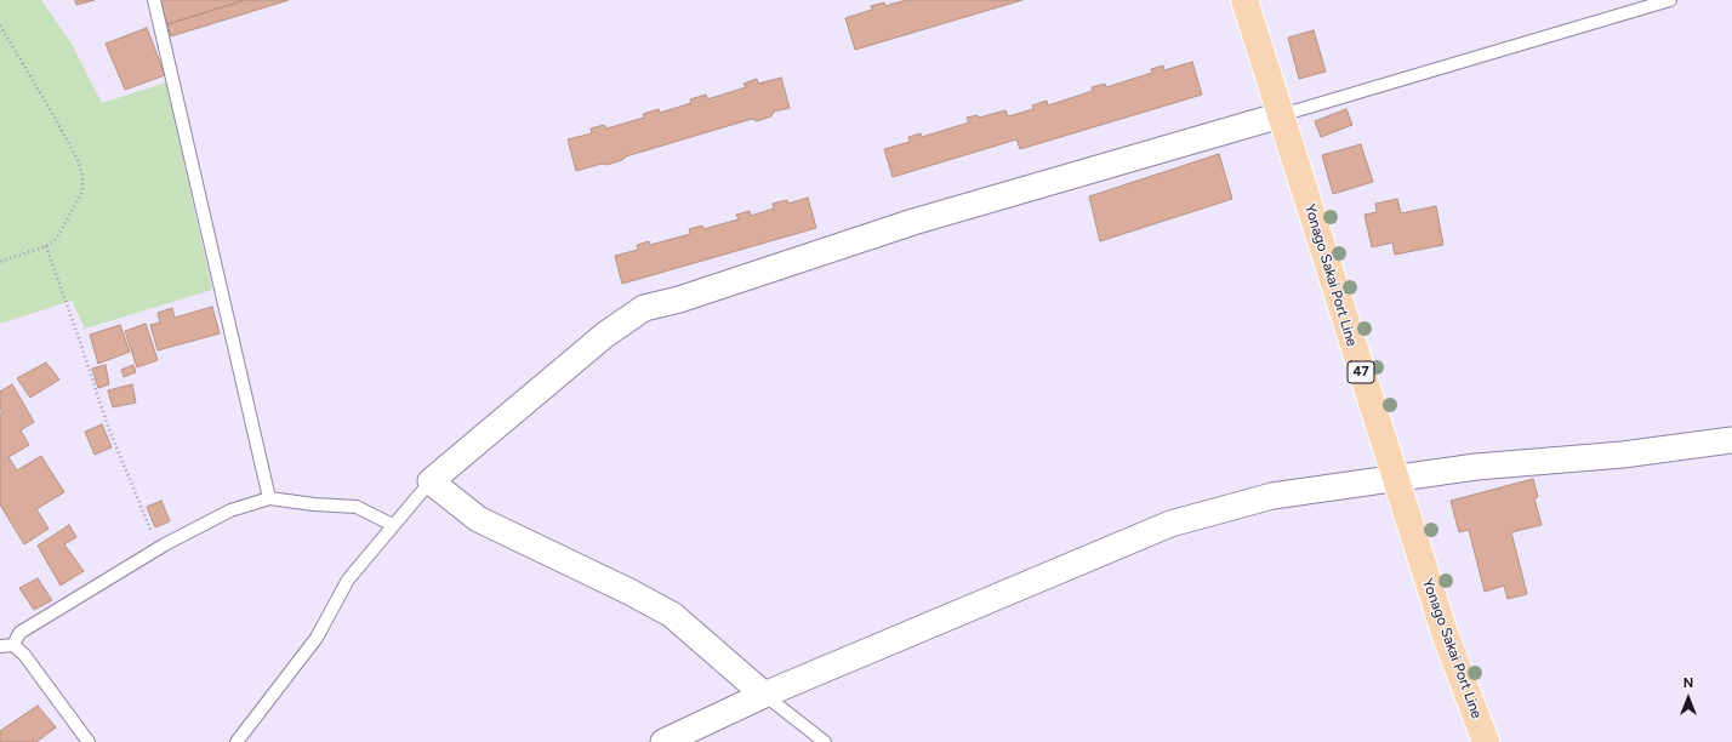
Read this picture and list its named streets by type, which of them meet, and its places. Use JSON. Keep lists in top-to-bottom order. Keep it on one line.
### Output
{"streets":{"main road":["Yonago Sakai Port Line","47"]},"north":"top"}
